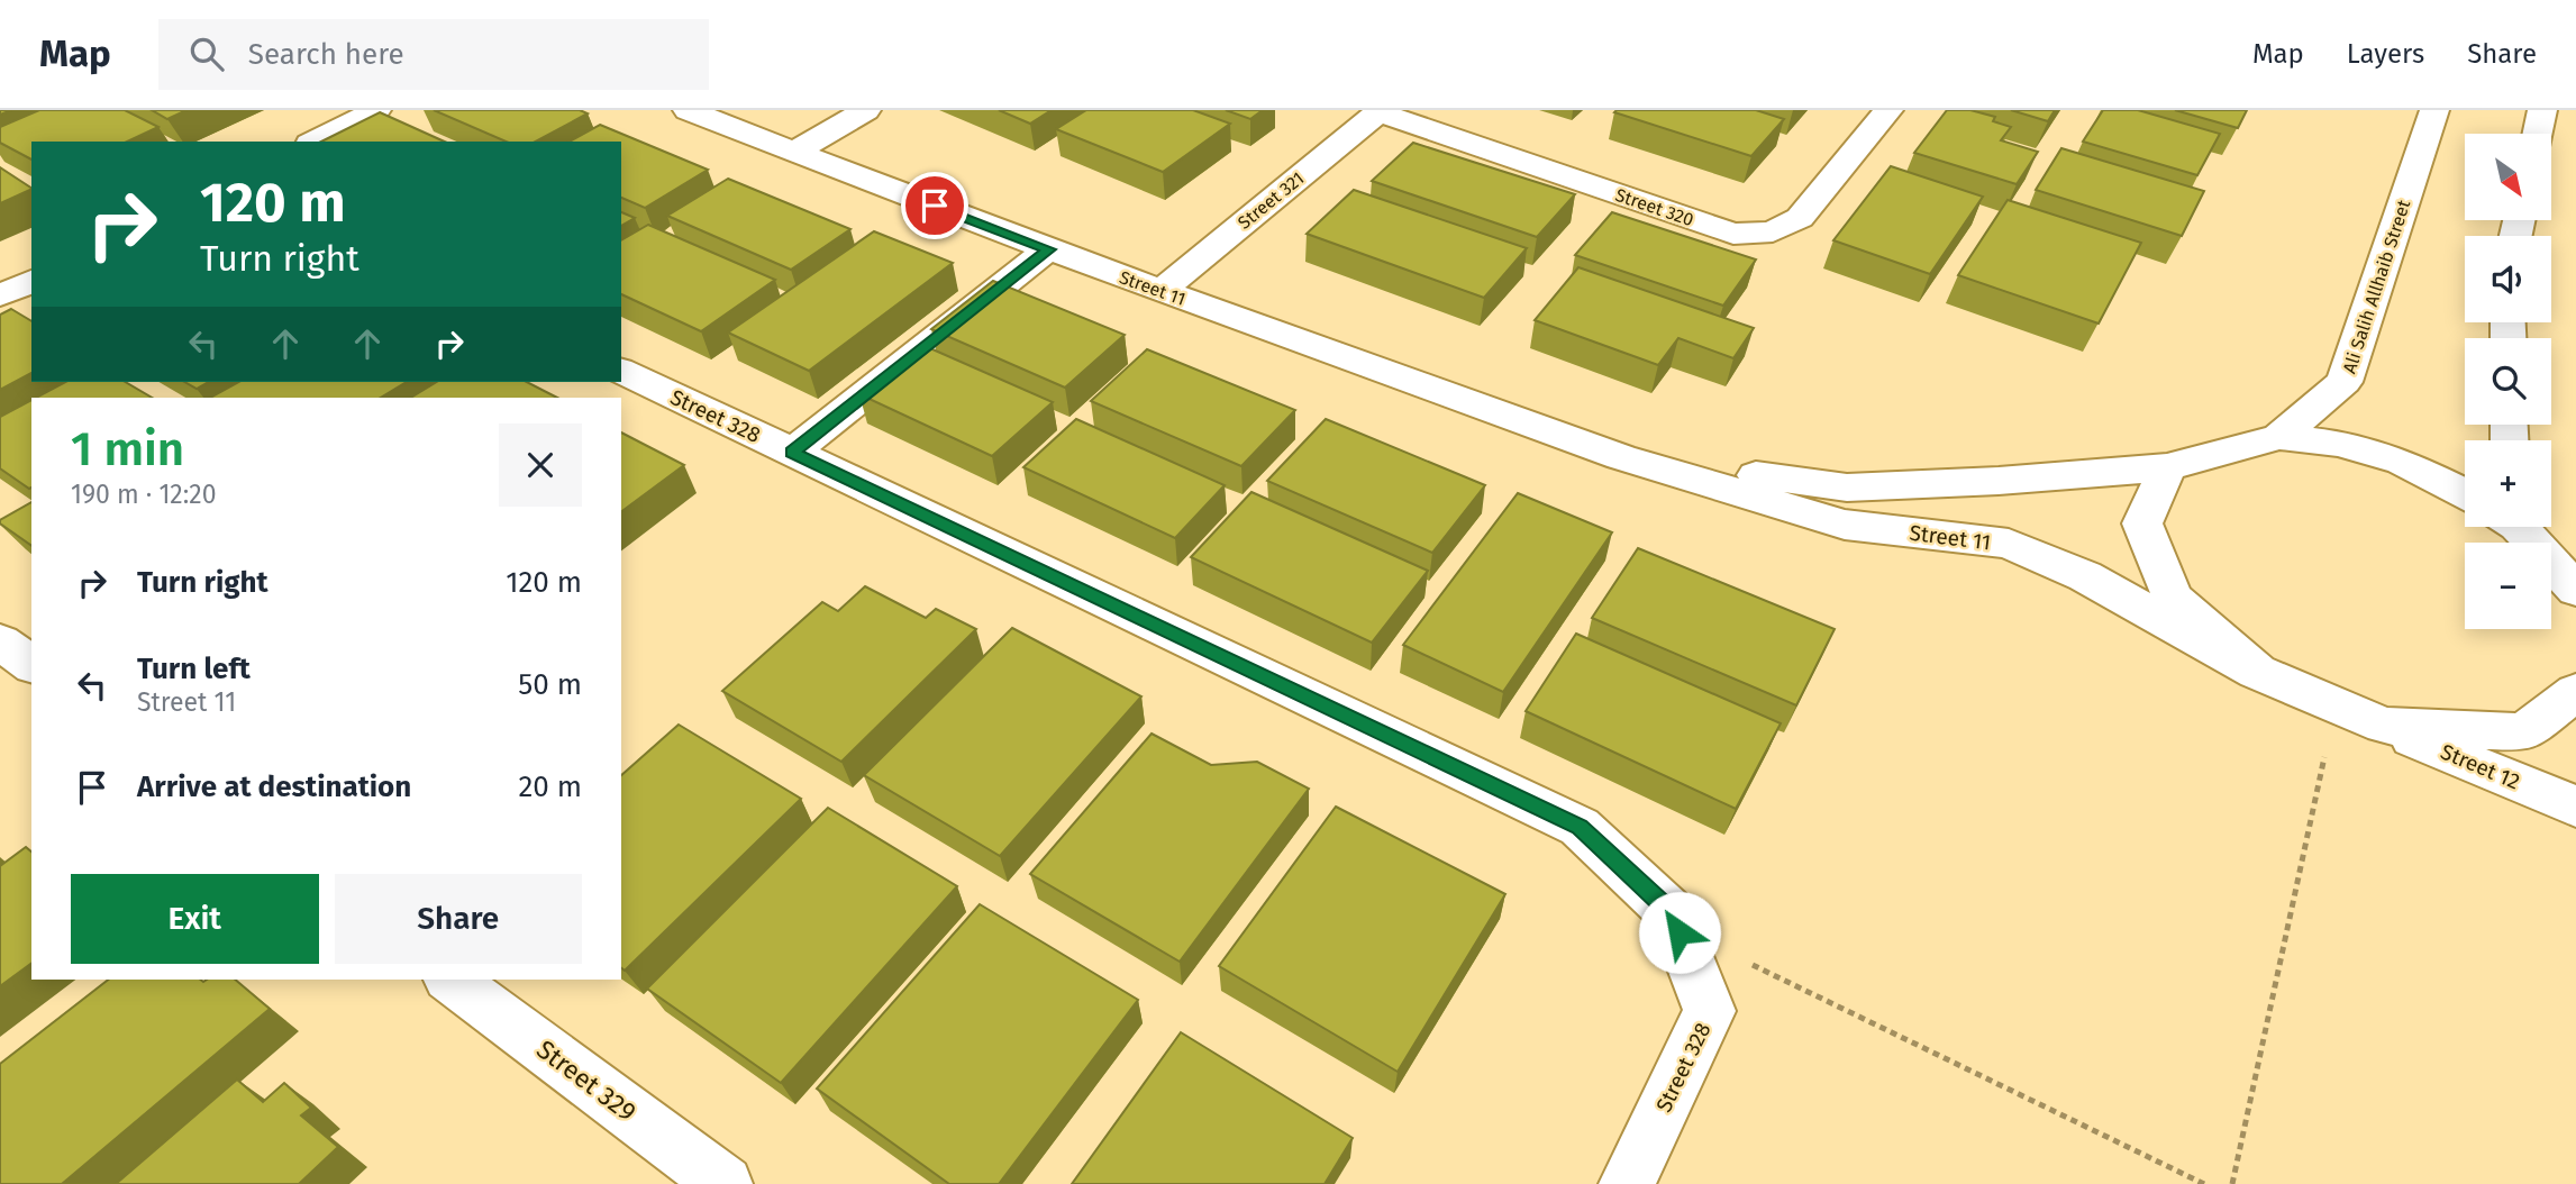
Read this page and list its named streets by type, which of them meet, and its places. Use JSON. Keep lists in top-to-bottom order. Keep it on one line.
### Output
{"streets":{"street":["Street 321","Street 320","Ali Salih Allhaib Street","Street 11","Street 328","Street 12","Street 329"]},"crossings":[["Street 321","Street 320"],["Street 321","Street 11"],["Ali Salih Allhaib Street","Street 11"],["Street 11","Street 12"]],"north":"bottom right","page":{"header":"Map","search":"Search here","nav":["Map","Layers","Share"],"map_buttons":["+","−"],"turn":["120 m","Turn right"],"heading":["1 min","190 m · 12:20"],"list":[{"name":"Turn right","value":"120 m"},{"name":"Turn left","note":"Street 11","value":"50 m"},{"name":"Arrive at destination","value":"20 m"}],"buttons":["Exit","Share"]}}
